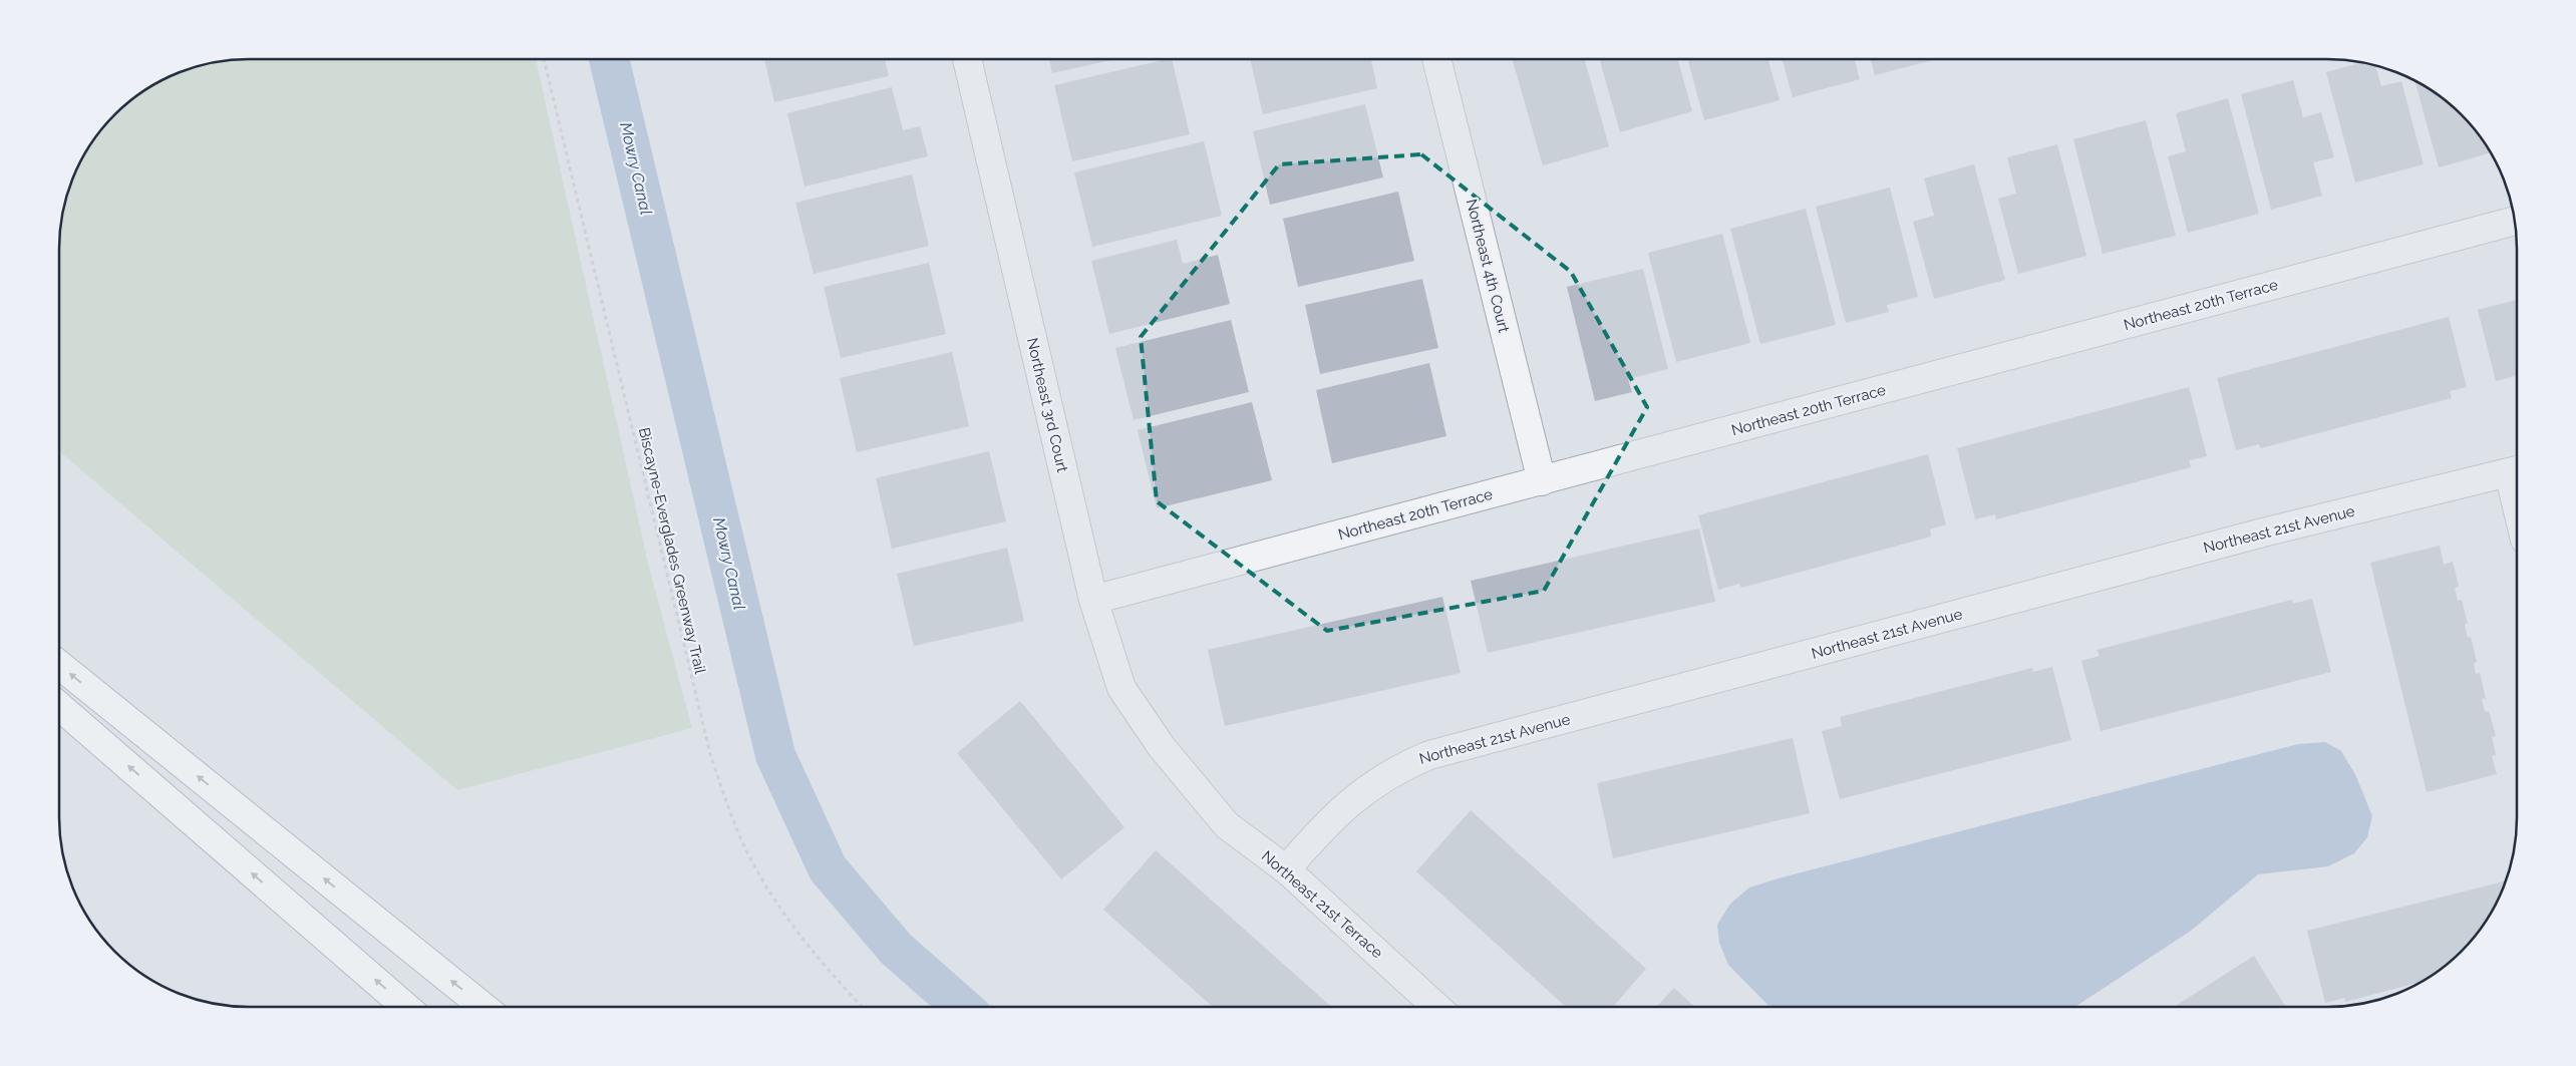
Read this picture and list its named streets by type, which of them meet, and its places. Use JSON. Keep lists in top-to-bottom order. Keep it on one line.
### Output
{"streets":{"street":["Northeast 4th Court","Northeast 20th Terrace","Northeast 3rd Court","Northeast 21st Avenue","Northeast 21st Terrace"],"path":["Biscayne-Everglades Greenway Trail"]},"crossings":[["Northeast 4th Court","Northeast 20th Terrace"],["Northeast 20th Terrace","Northeast 3rd Court"],["Northeast 3rd Court","Northeast 21st Terrace"],["Northeast 21st Avenue","Northeast 21st Terrace"]],"water":["Mowry Canal"]}
